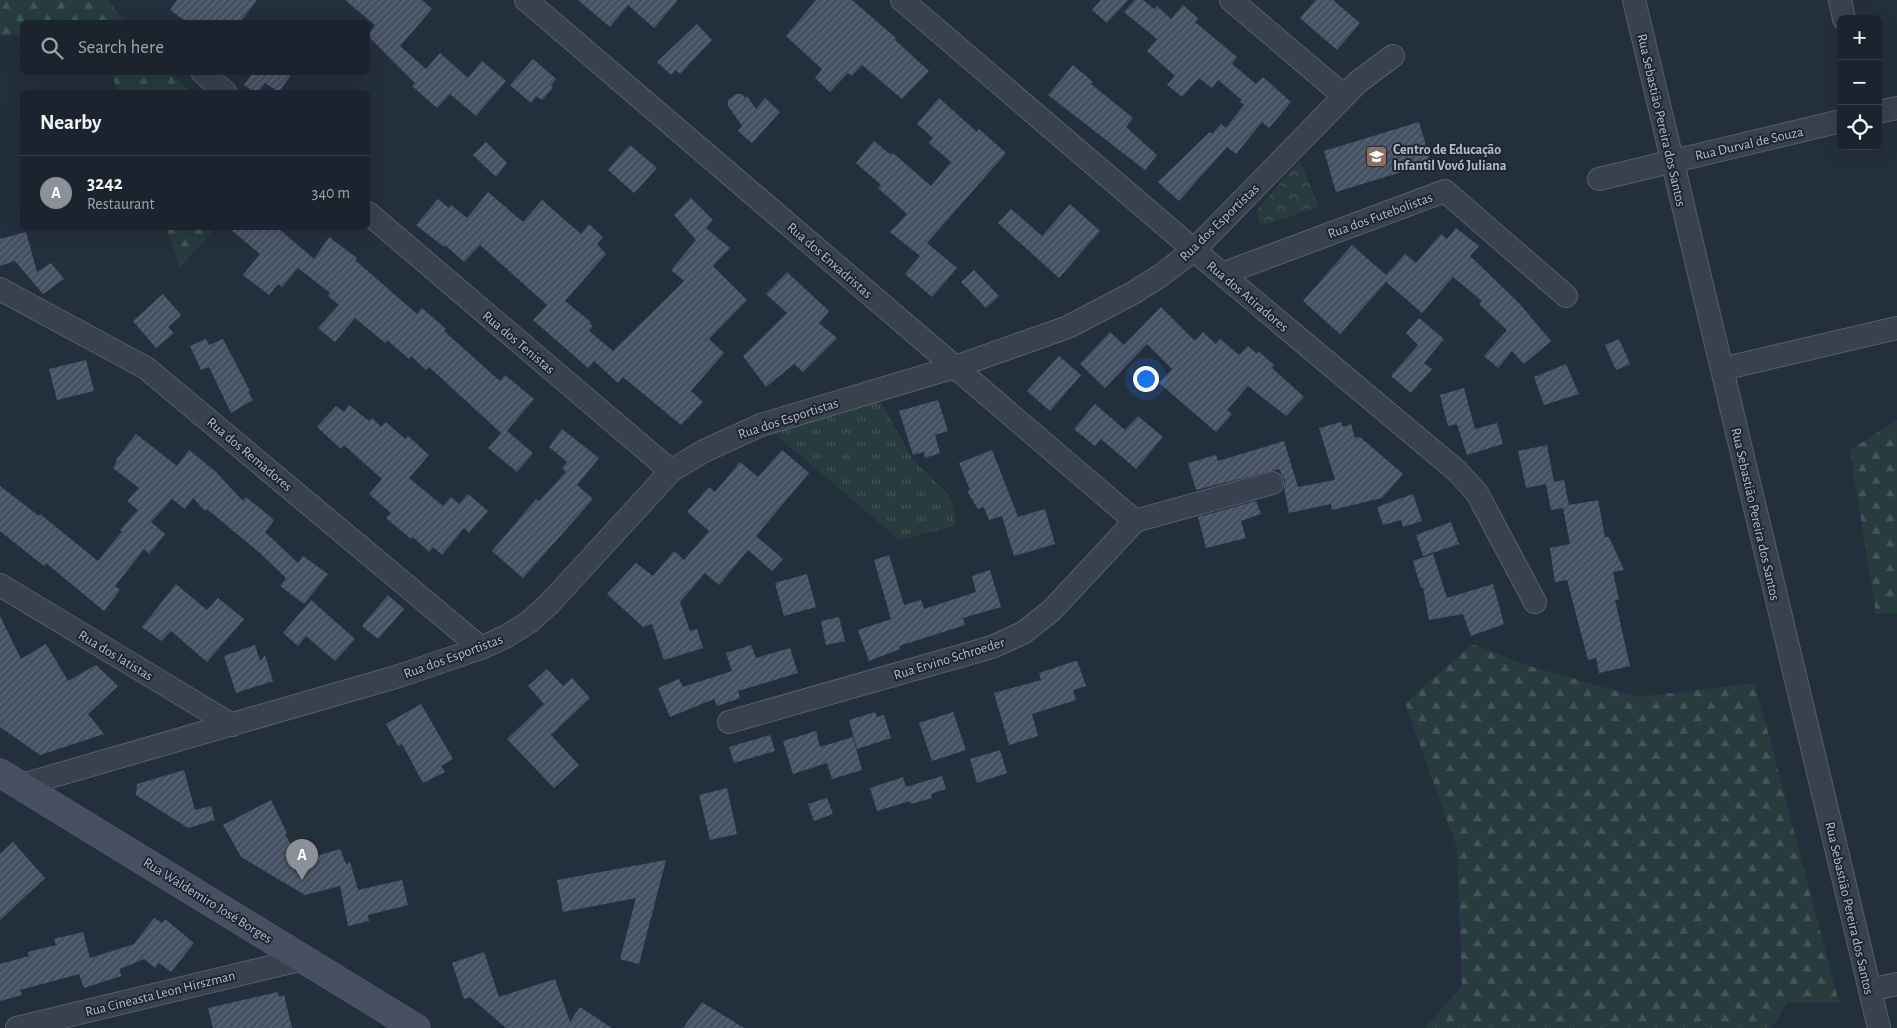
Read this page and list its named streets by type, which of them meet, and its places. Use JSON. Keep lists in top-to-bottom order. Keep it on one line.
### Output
{"streets":{"main road":["Rua Waldemiro José Borges"],"street":["Rua Sebastião Pereira dos Santos","Rua Durval de Souza","Rua dos Futebolistas","Rua dos Esportistas","Rua dos Enxadristas","Rua dos Atiradores","Rua dos Tenistas","Rua dos Remadores","Rua dos Iatistas","Rua Ervino Schroeder","Rua Cineasta Leon Hirszman"]},"crossings":[["Rua Sebastião Pereira dos Santos","Rua Durval de Souza"],["Rua dos Futebolistas","Rua dos Atiradores"],["Rua dos Esportistas","Rua dos Enxadristas"],["Rua dos Esportistas","Rua dos Atiradores"],["Rua dos Esportistas","Rua dos Tenistas"],["Rua dos Esportistas","Rua dos Remadores"],["Rua dos Esportistas","Rua dos Iatistas"],["Rua dos Esportistas","Rua Waldemiro José Borges"],["Rua dos Enxadristas","Rua Ervino Schroeder"],["Rua Waldemiro José Borges","Rua Cineasta Leon Hirszman"]],"places":{"school or university":["Centro de Educação Infantil Vovó Juliana"]},"page":{"map_buttons":["+","−"],"search":"Search here","heading":"Nearby","list":[{"mark":"A","name":"3242","note":"Restaurant","value":"340 m"}],"pins":"A"}}
